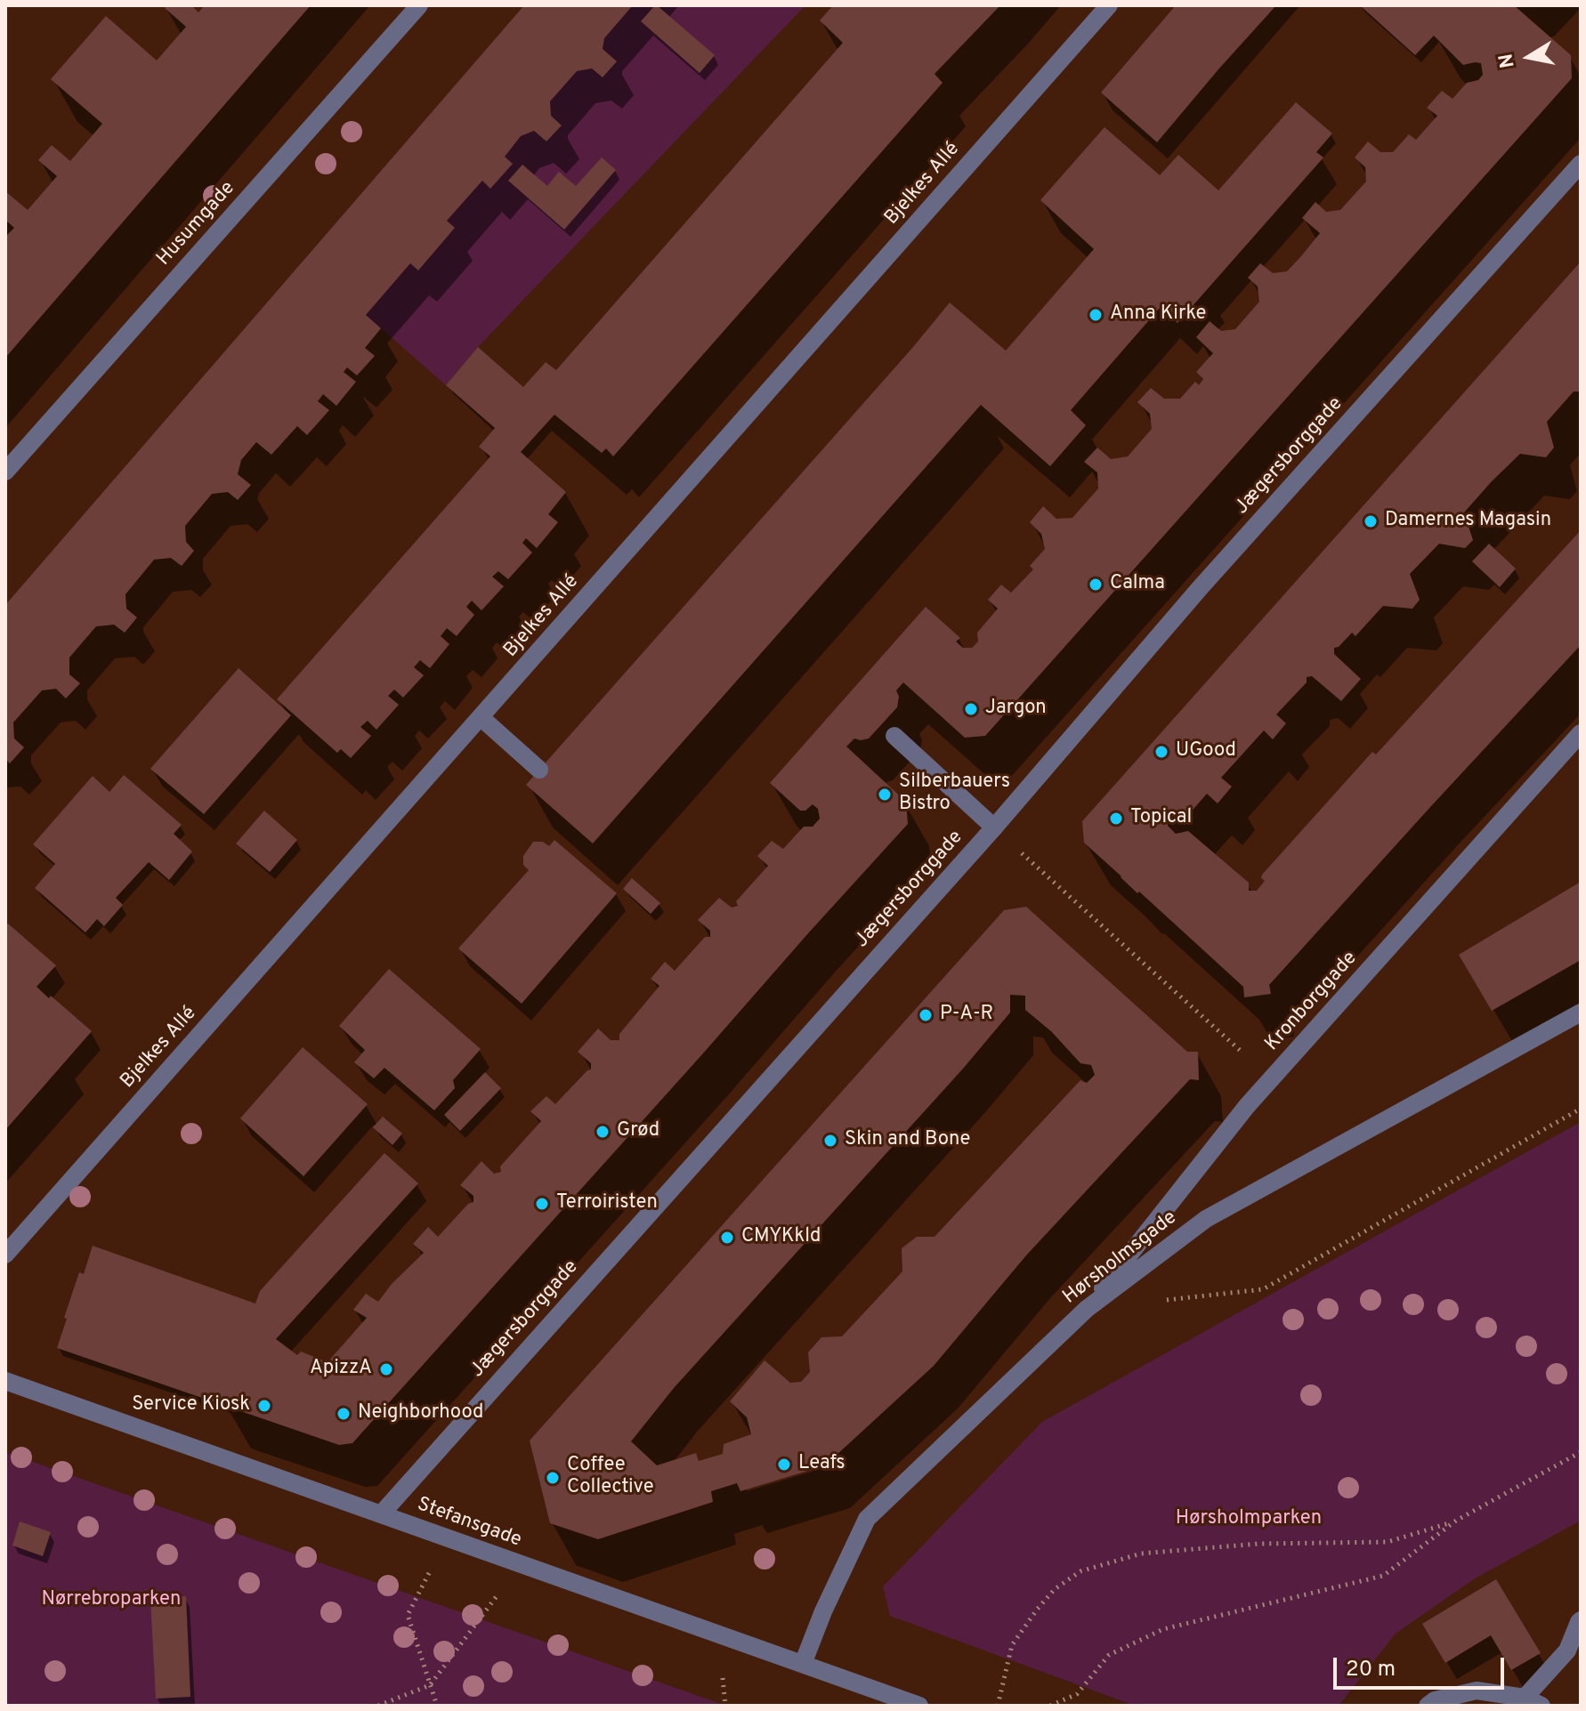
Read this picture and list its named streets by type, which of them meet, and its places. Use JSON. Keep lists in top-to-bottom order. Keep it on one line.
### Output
{"streets":{"street":["Bjelkes Allé","Husumgade","Jægersborggade","Kronborggade","Hørsholmsgade","Stefansgade"]},"crossings":[["Jægersborggade","Stefansgade"],["Kronborggade","Hørsholmsgade"],["Hørsholmsgade","Stefansgade"]],"parks":["Hørsholmparken","Nørrebroparken"],"places":["Anna Kirke","Damernes Magasin","Calma","Jargon","UGood","Silberbauers Bistro","Topical","P-A-R","Grød","Skin and Bone","Terroiristen","CMYKkld","ApizzA","Service Kiosk","Neighborhood","Leafs","Coffee Collective"],"scale_bar":"20 m","north":"left"}
